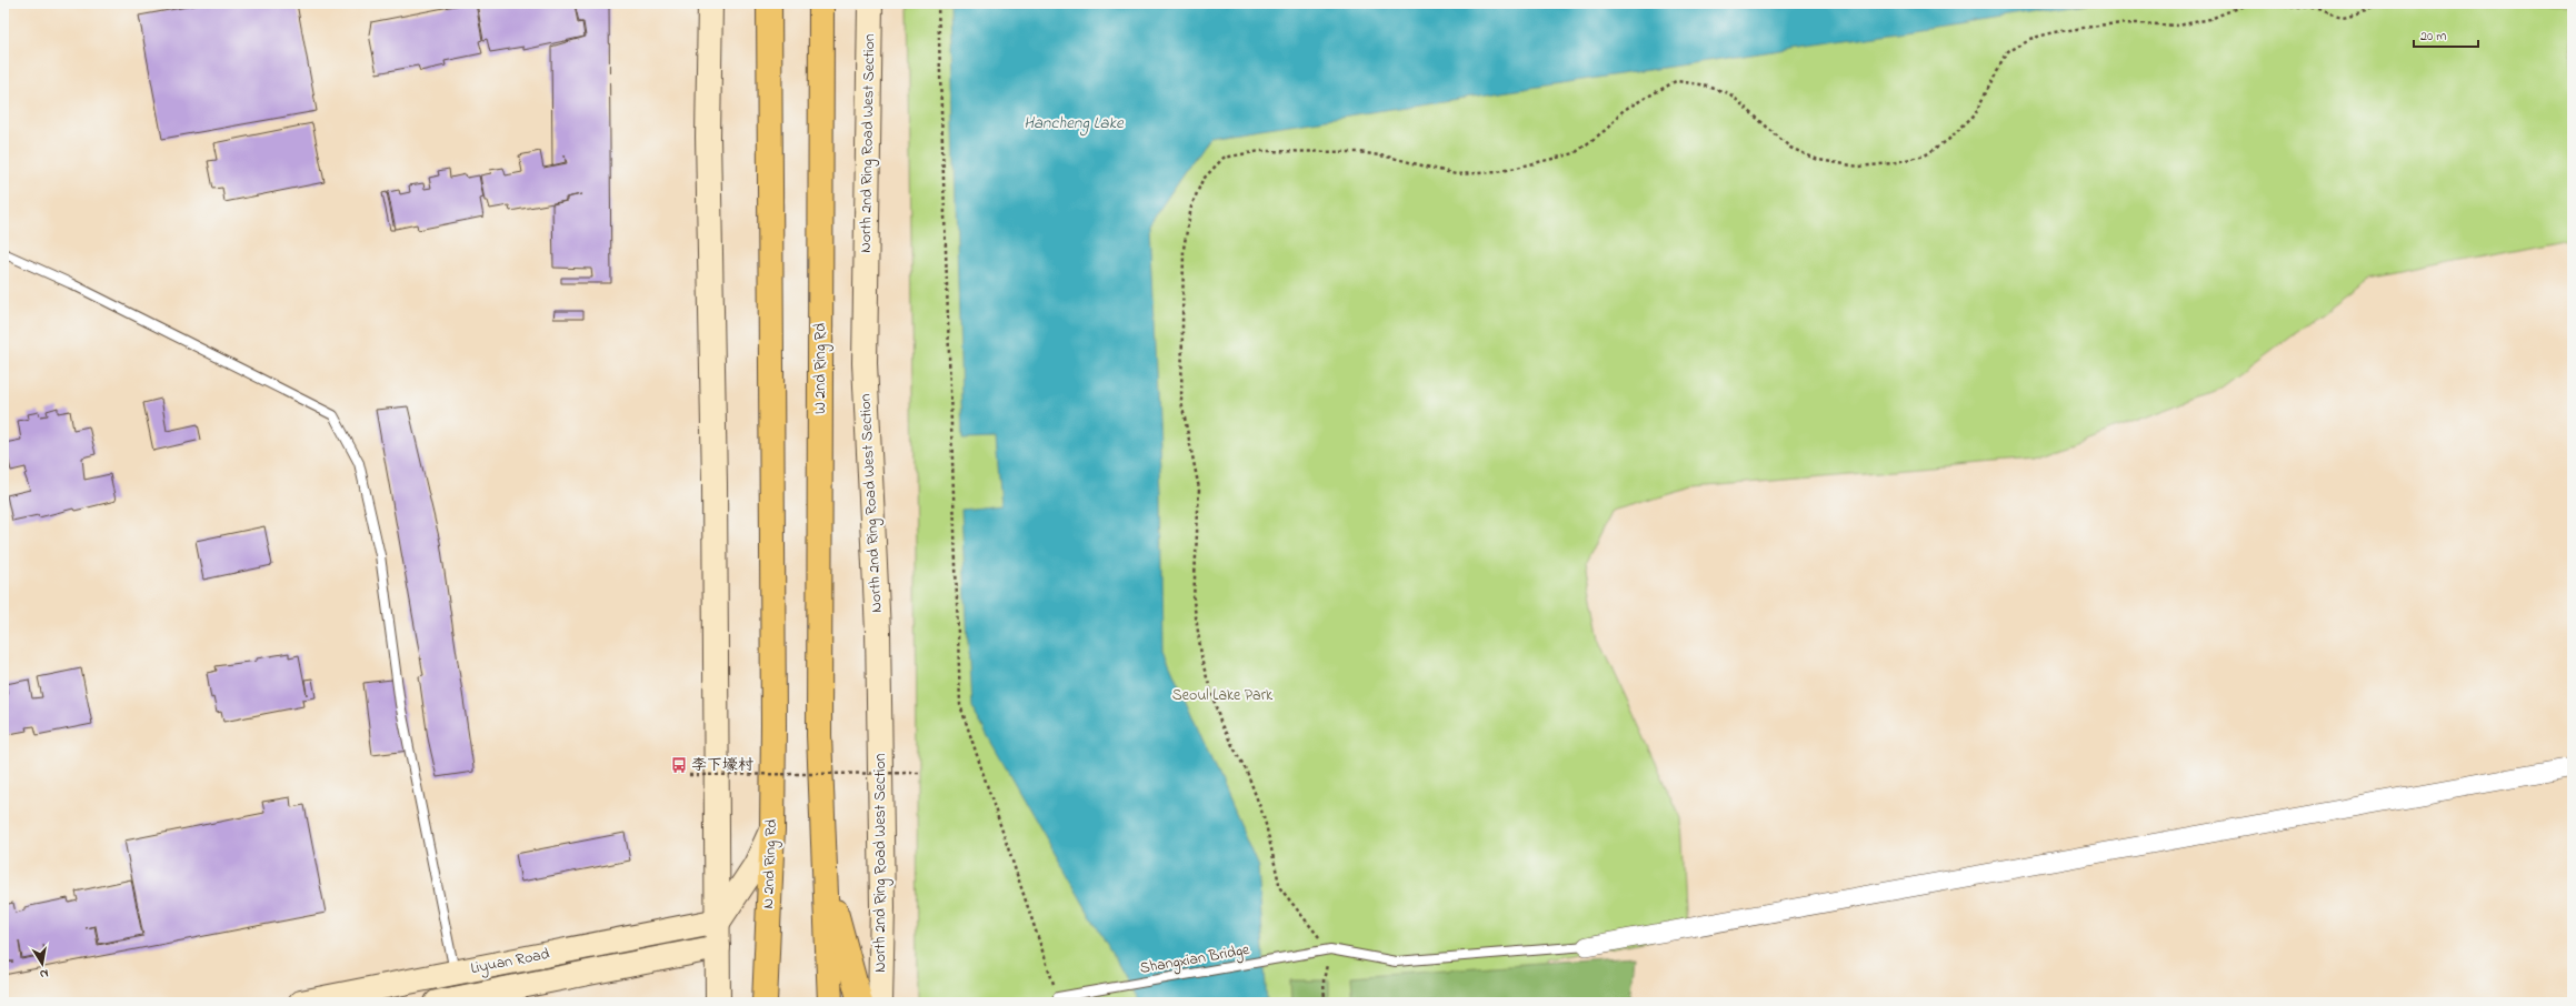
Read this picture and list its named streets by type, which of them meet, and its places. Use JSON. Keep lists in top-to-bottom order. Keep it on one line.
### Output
{"streets":{"highway":["W 2nd Ring Rd","N 2nd Ring Rd"],"main road":["North 2nd Ring Road West Section","Liyuan Road"],"lane":["Shangxian Bridge"]},"water":["Hancheng Lake"],"parks":["Seoul Lake Park"],"places":{"bus stop":["李下壕村"]},"scale_bar":"20 m","north":"bottom"}
